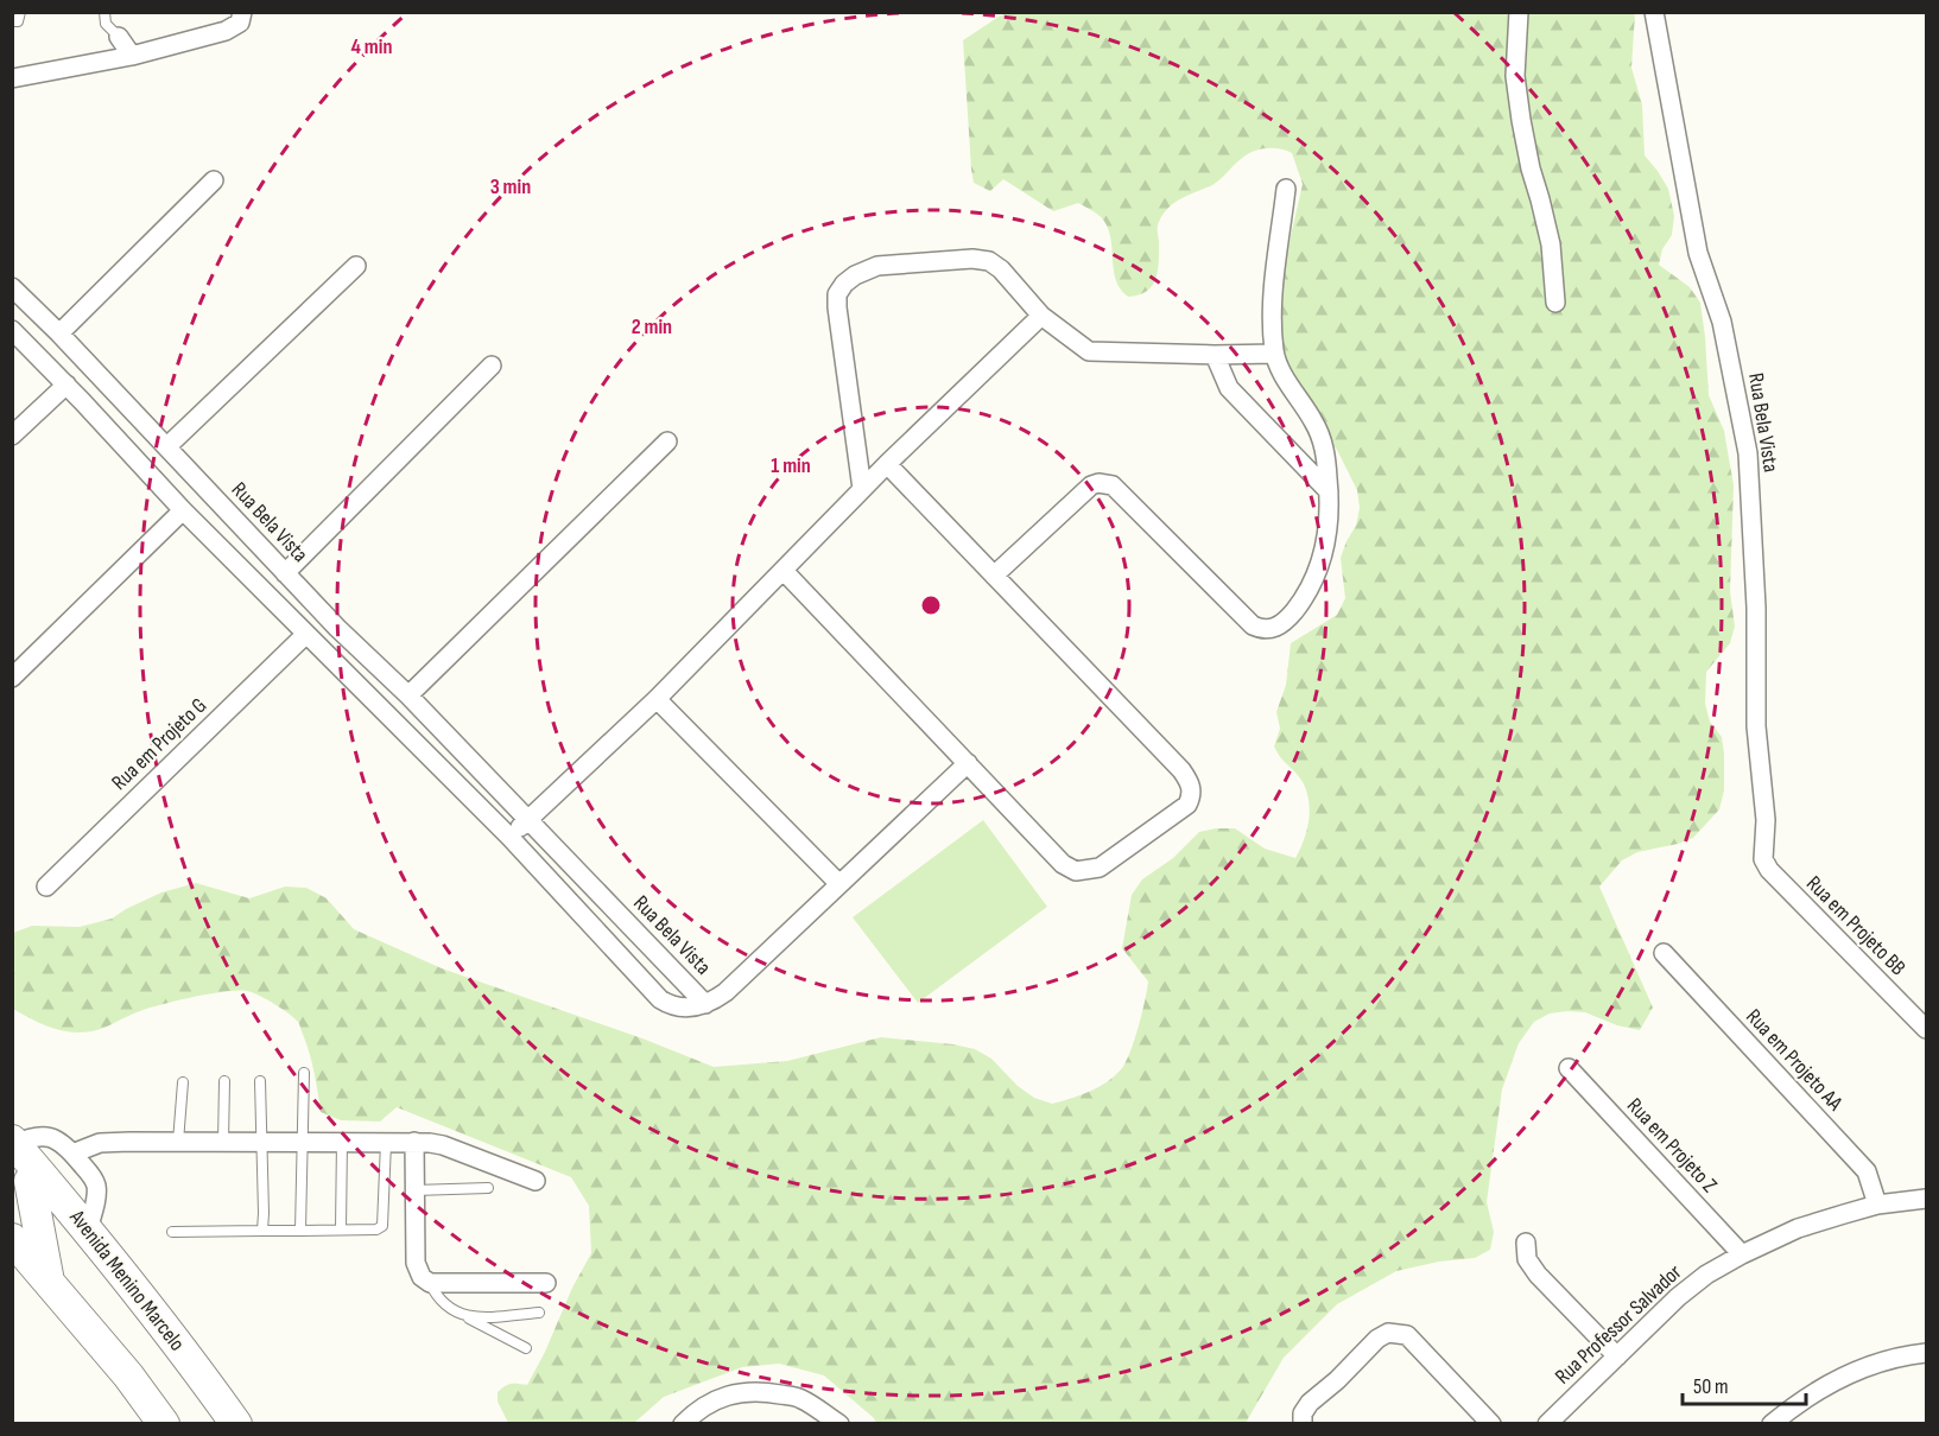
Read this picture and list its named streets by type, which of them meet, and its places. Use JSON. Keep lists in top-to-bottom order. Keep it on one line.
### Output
{"streets":{"main road":["Avenida Menino Marcelo"],"street":["Rua Bela Vista","Rua em Projeto G","Rua em Projeto BB","Rua em Projeto AA","Rua em Projeto Z","Rua Professor Salvador"]},"crossings":[["Rua Bela Vista","Rua em Projeto G"],["Rua Bela Vista","Rua em Projeto BB"],["Rua em Projeto AA","Rua Professor Salvador"],["Rua em Projeto Z","Rua Professor Salvador"]],"scale_bar":"50 m","rings":["4 min","3 min","2 min","1 min"]}
